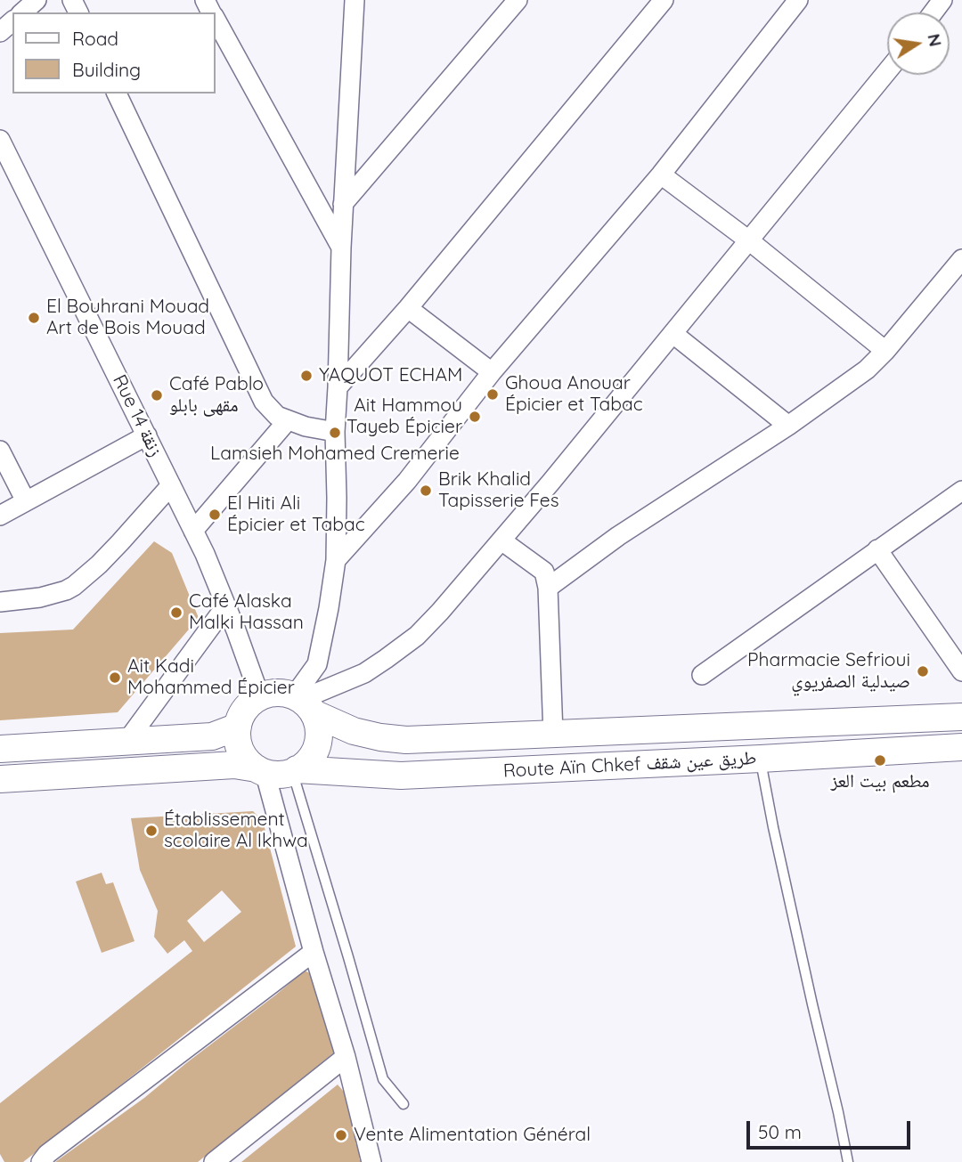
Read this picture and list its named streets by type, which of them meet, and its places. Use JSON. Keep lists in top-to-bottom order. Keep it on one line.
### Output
{"streets":{"main road":["Route Aïn Chkef طريق عين شقف"],"street":["Rue 14 زنقة"]},"crossings":[["Rue 14 زنقة","Route Aïn Chkef طريق عين شقف"]],"places":["El Bouhrani Mouad Art de Bois Mouad","YAQUOT ECHAM","Ghoua Anouar Épicier et Tabac","Café Pablo مقهى بابلو","Ait Hammou Tayeb Épicier","Lamsieh Mohamed Cremerie","Brik Khalid Tapisserie Fes","El Hiti Ali Épicier et Tabac","Café Alaska Malki Hassan","Pharmacie Sefrioui صيدلية الصفريوي","Ait Kadi Mohammed Épicier","مطعم بيت العز","Établissement scolaire Al Ikhwa","Vente Alimentation Général"],"legend":["Road","Building"],"scale_bar":"50 m","north":"right"}
